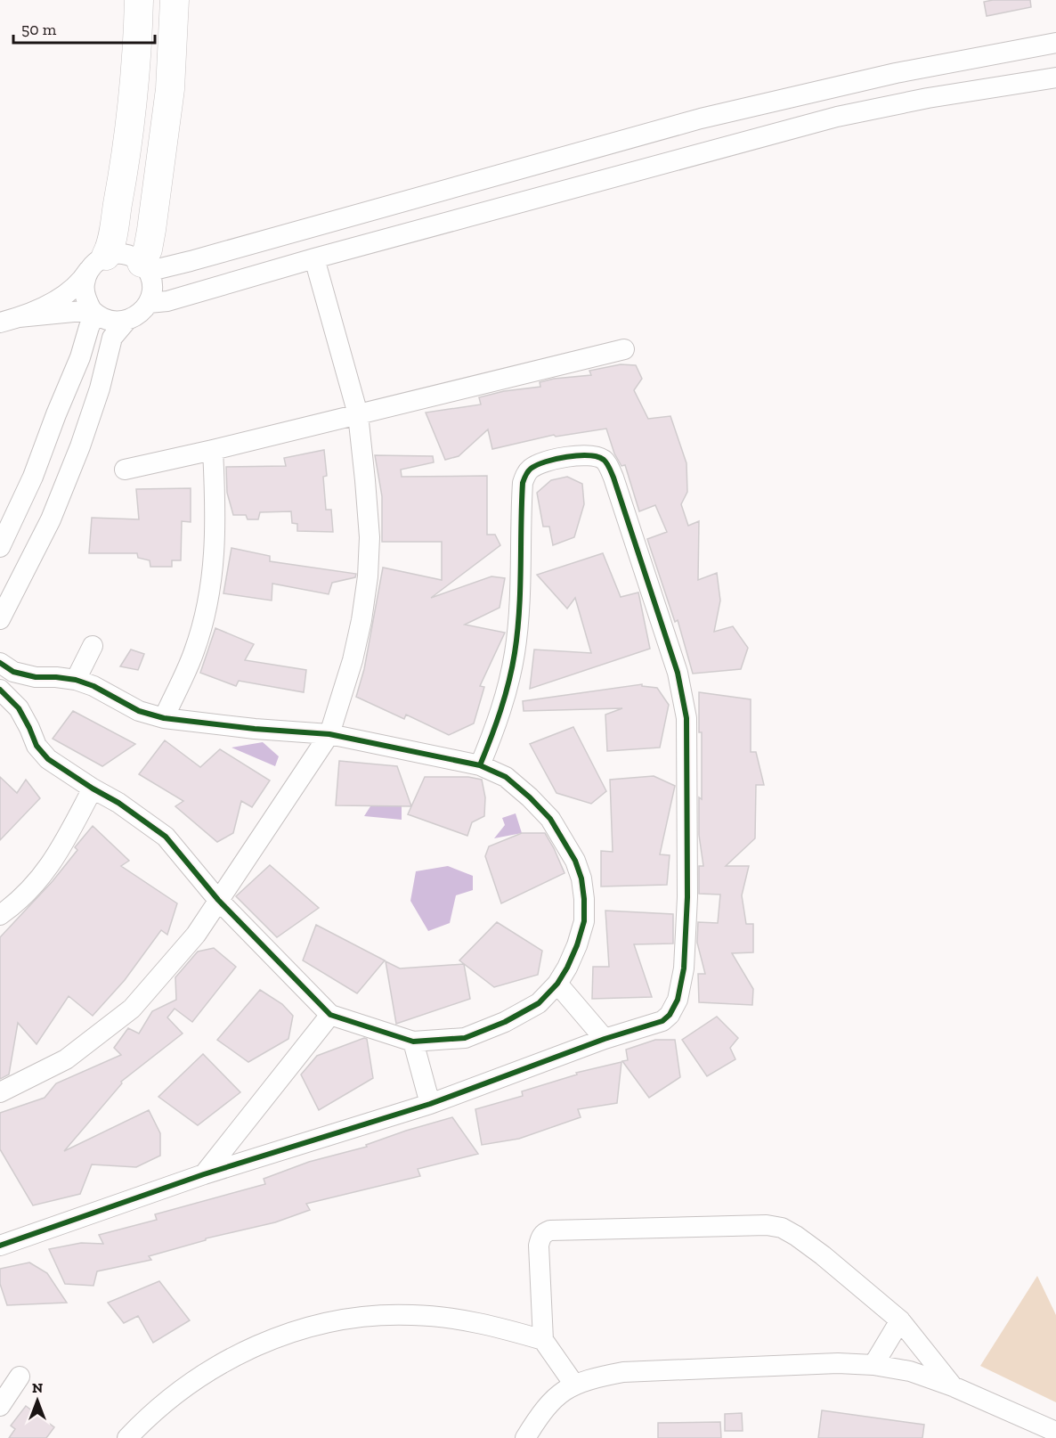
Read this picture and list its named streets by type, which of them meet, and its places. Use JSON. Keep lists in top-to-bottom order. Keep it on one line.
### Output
{"scale_bar":"50 m","north":"top"}
